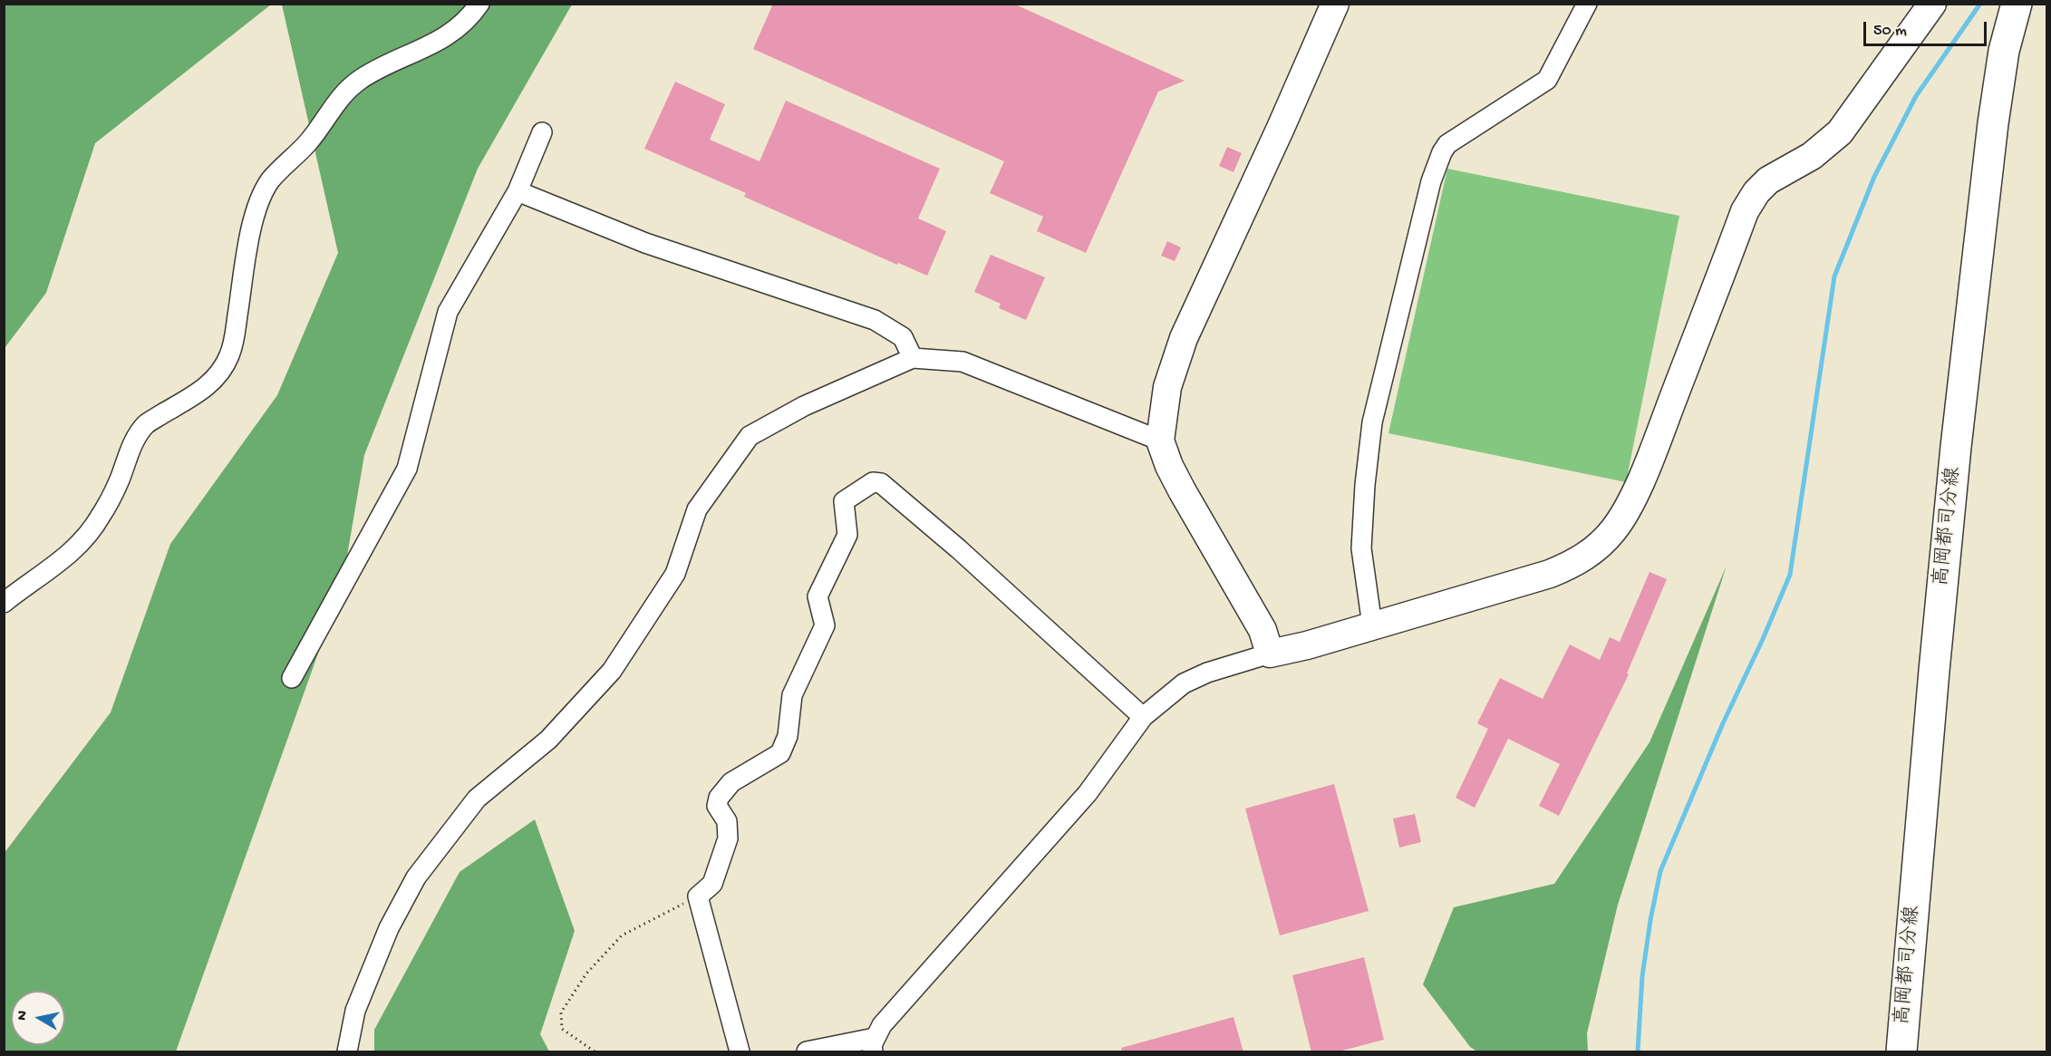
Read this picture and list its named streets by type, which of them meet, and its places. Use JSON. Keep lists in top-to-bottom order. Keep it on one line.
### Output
{"streets":{"main road":["高岡都司分線"]},"scale_bar":"50 m","north":"left"}
